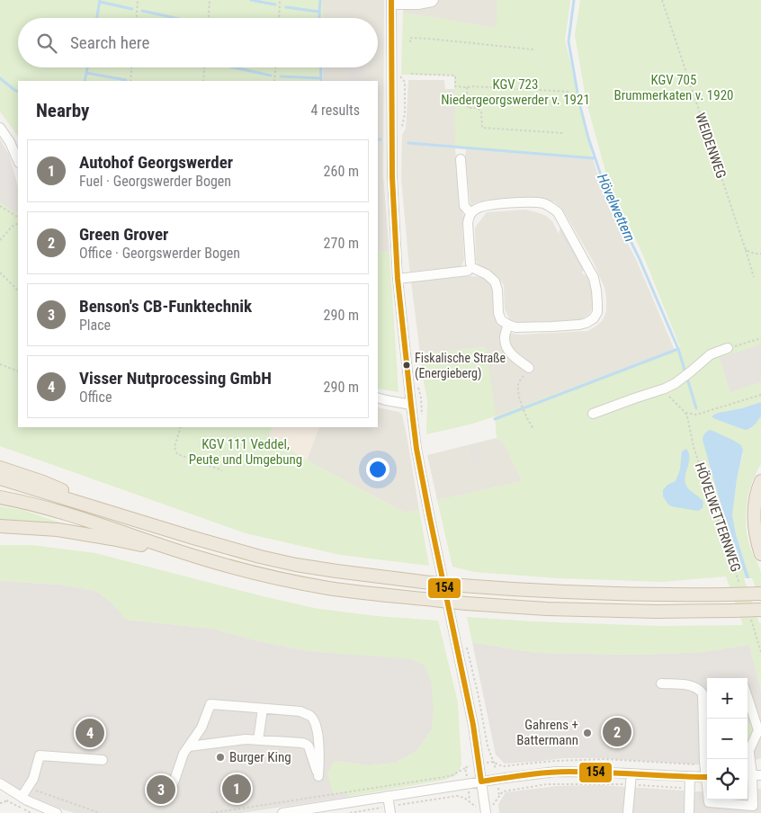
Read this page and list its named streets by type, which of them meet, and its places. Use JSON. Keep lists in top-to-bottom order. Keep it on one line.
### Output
{"streets":{"path":["WEIDENWEG","HÖVELWETTERNWEG"]},"water":["Hövelwettern"],"parks":["KGV 705 Brummerkaten v. 1920","KGV 723 Niedergeorgswerder v. 1921","KGV 111 Veddel, Peute und Umgebung"],"places":["Fiskalische Straße (Energieberg)","Gahrens + Battermann","Burger King"],"lines":["transit line 154"],"page":{"search":"Search here","heading":["Nearby","4 results"],"list":[{"mark":"1","name":"Autohof Georgswerder","note":"Fuel · Georgswerder Bogen","value":"260 m"},{"mark":"2","name":"Green Grover","note":"Office · Georgswerder Bogen","value":"270 m"},{"mark":"3","name":"Benson's CB-Funktechnik","note":"Place","value":"290 m"},{"mark":"4","name":"Visser Nutprocessing GmbH","note":"Office","value":"290 m"}],"map_buttons":["+","−"],"pins":["2","4","1","3"]}}
